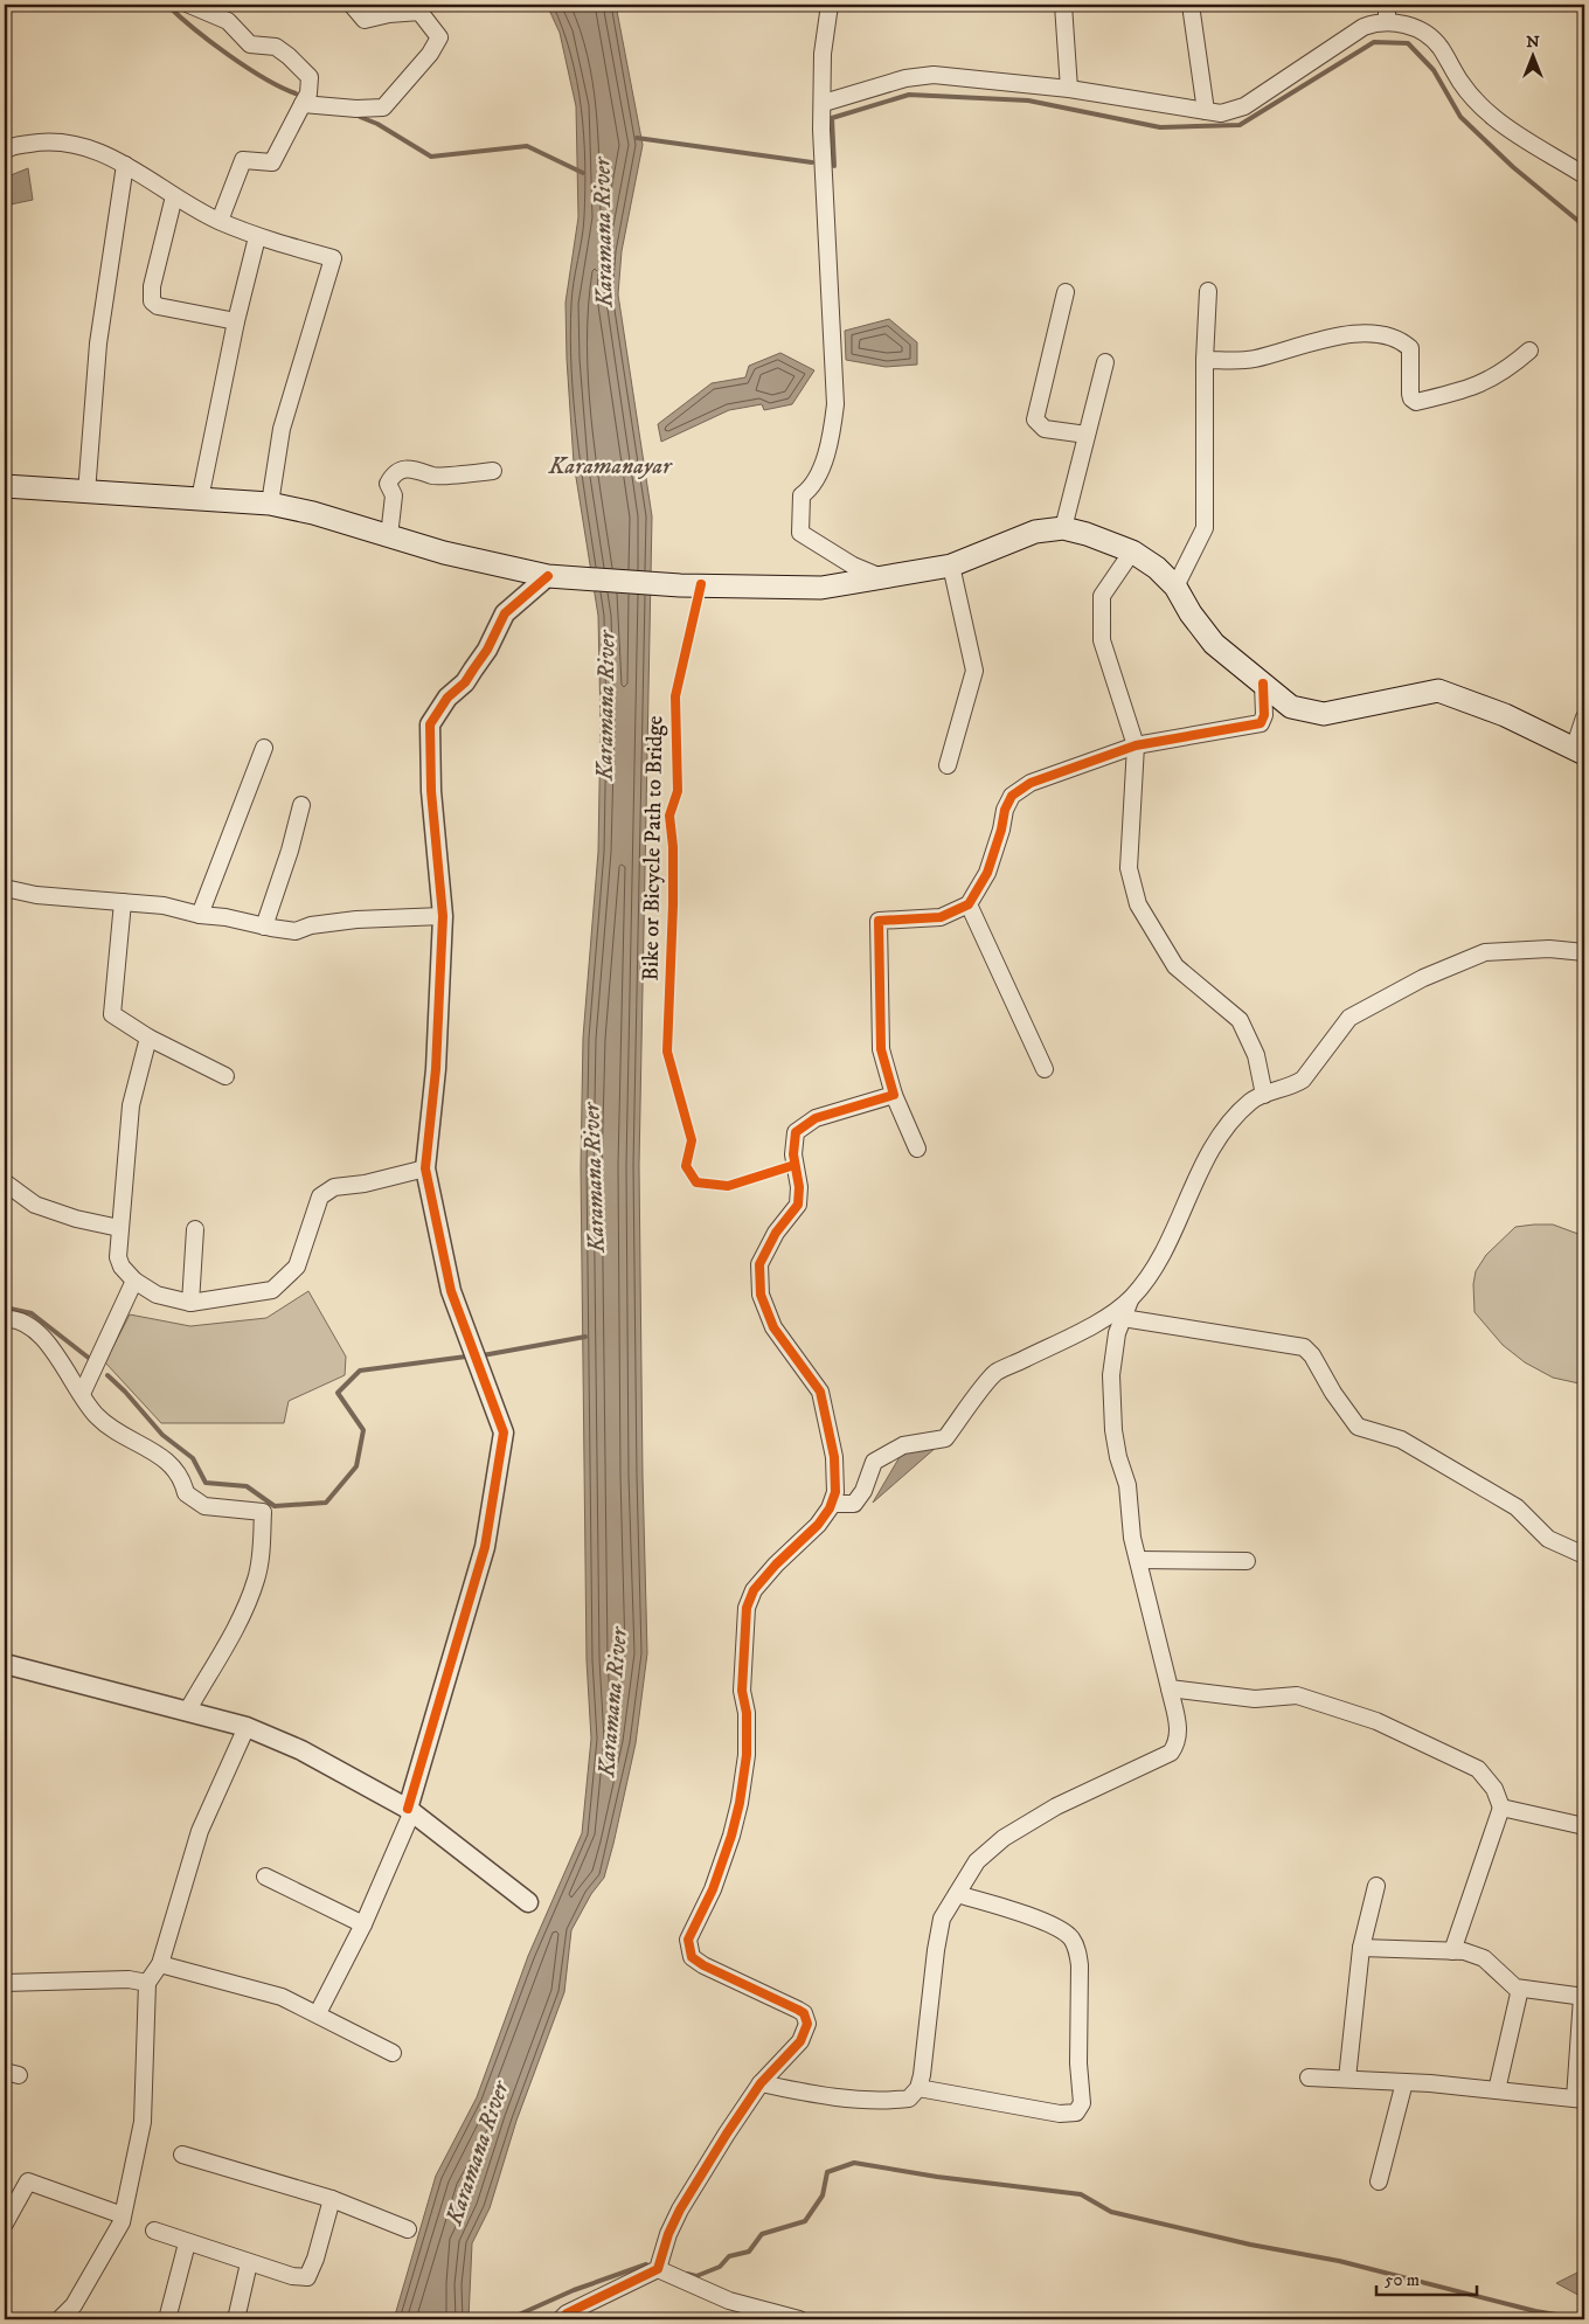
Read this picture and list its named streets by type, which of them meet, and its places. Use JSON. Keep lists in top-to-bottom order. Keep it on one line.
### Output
{"streets":{"cycle path":["Bike or Bicycle Path to Bridge"]},"water":["Karamana River","Karamanayar"],"scale_bar":"50 m","north":"top"}
